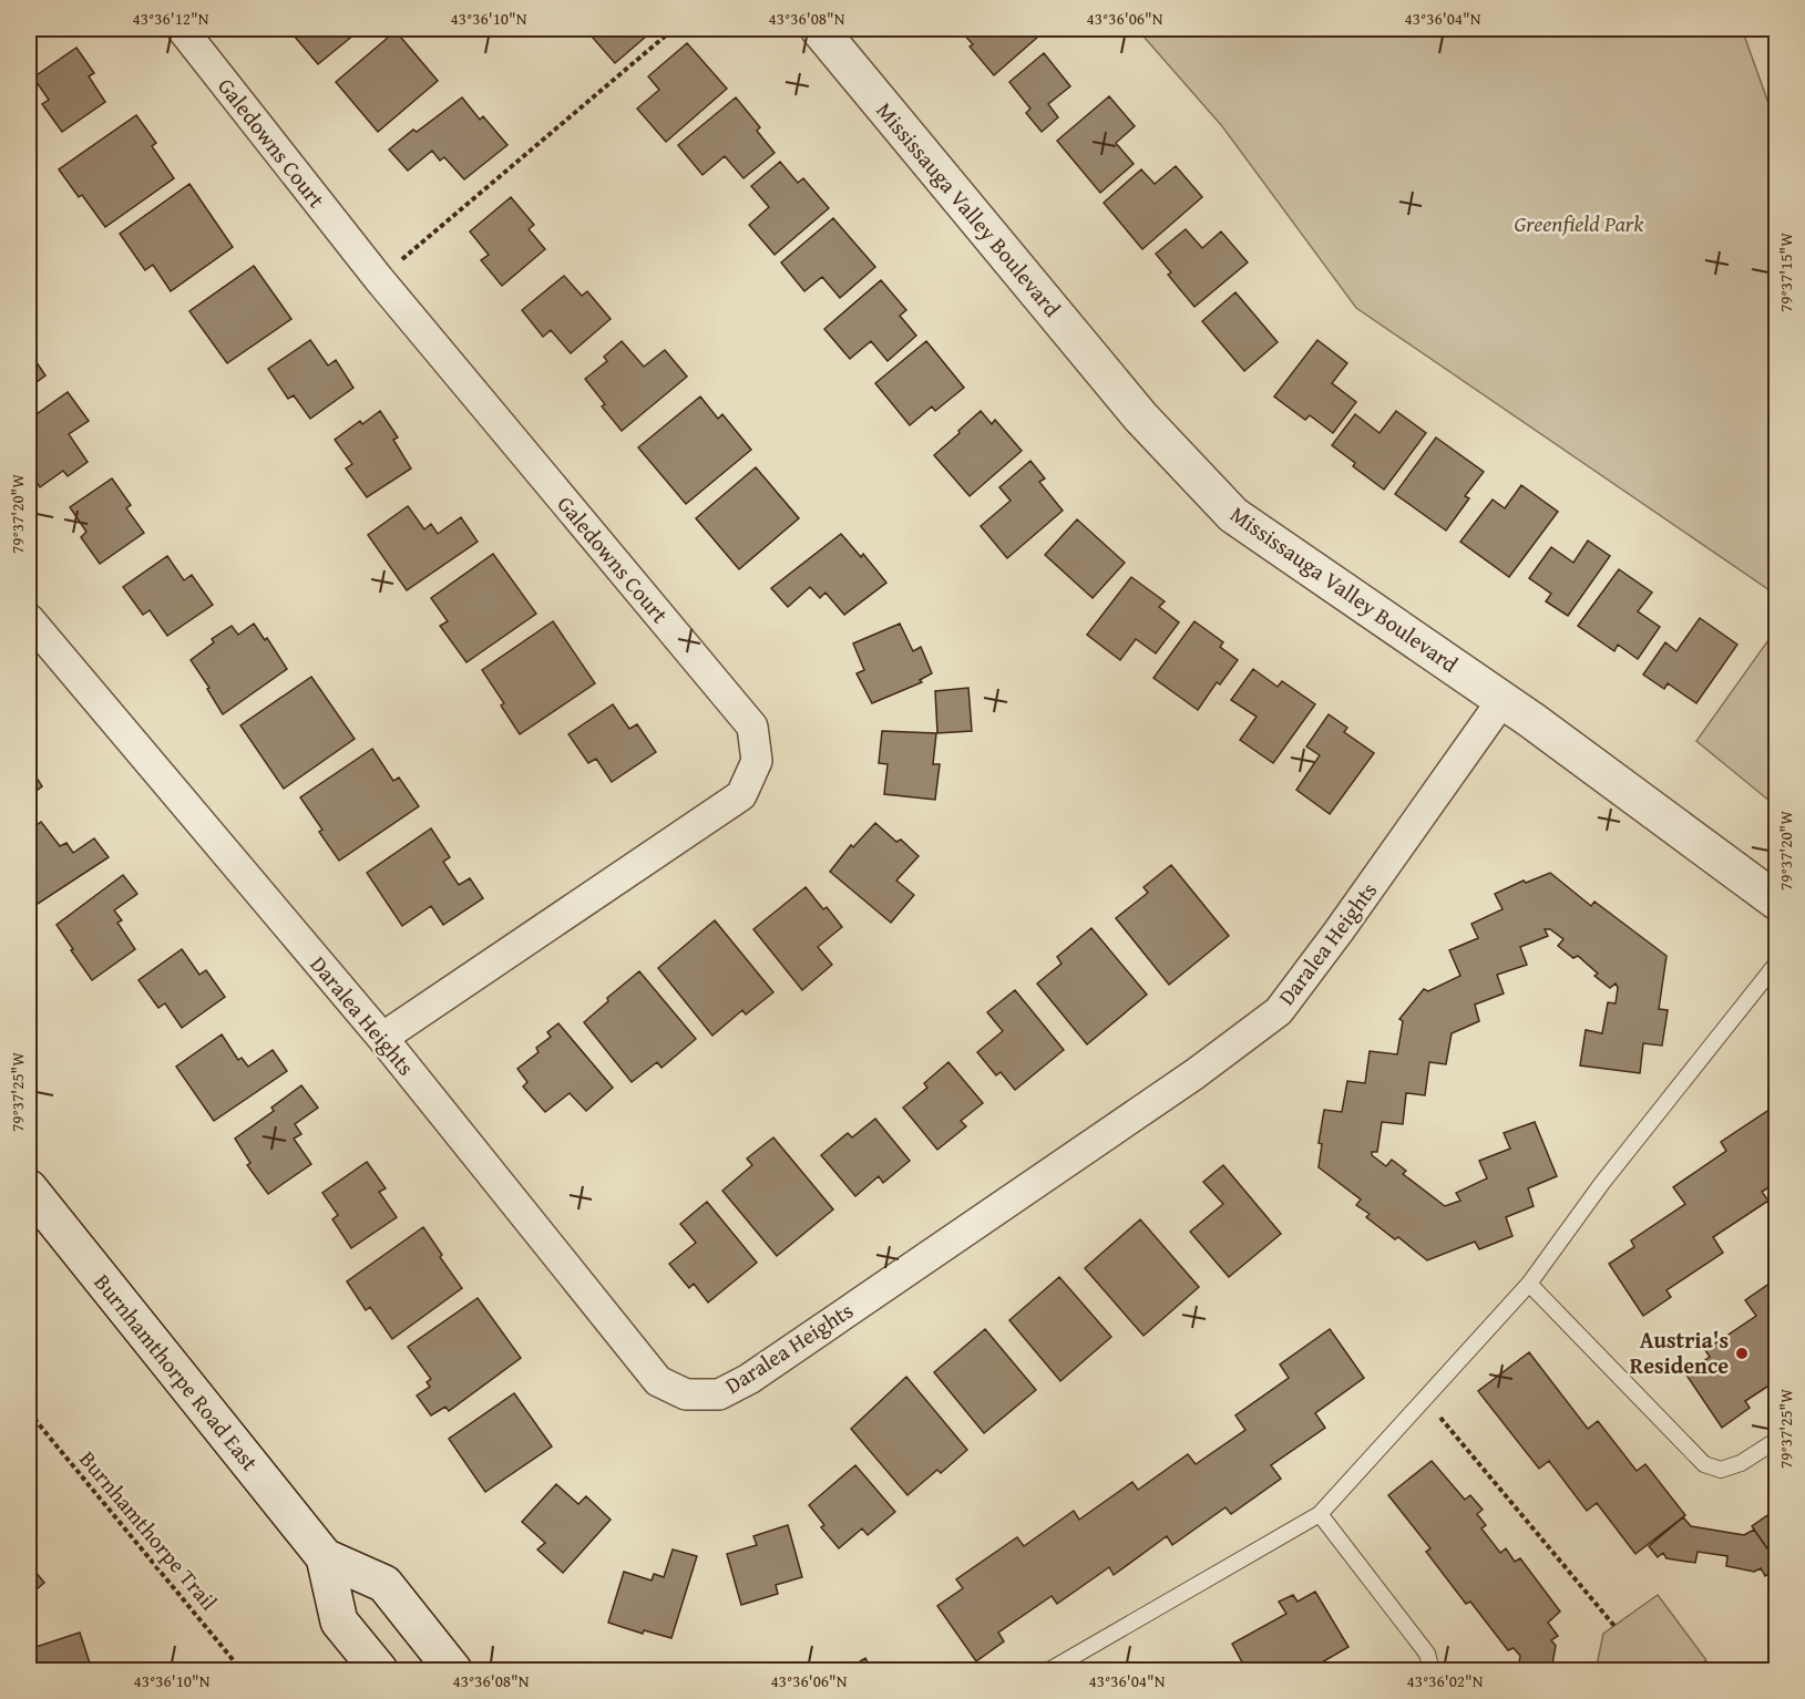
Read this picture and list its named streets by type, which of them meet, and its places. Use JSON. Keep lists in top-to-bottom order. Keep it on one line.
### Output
{"streets":{"street":["Galedowns Court","Mississauga Valley Boulevard","Daralea Heights","Burnhamthorpe Road East"],"path":["Burnhamthorpe Trail"]},"crossings":[["Galedowns Court","Daralea Heights"],["Mississauga Valley Boulevard","Daralea Heights"]],"parks":["Greenfield Park"],"places":["Austria's Residence"],"coordinates":["43°36'12\"N","43°36'10\"N","43°36'08\"N","43°36'06\"N","43°36'04\"N","79°37'15\"W","79°37'20\"W","79°37'25\"W","43°36'02\"N"]}
